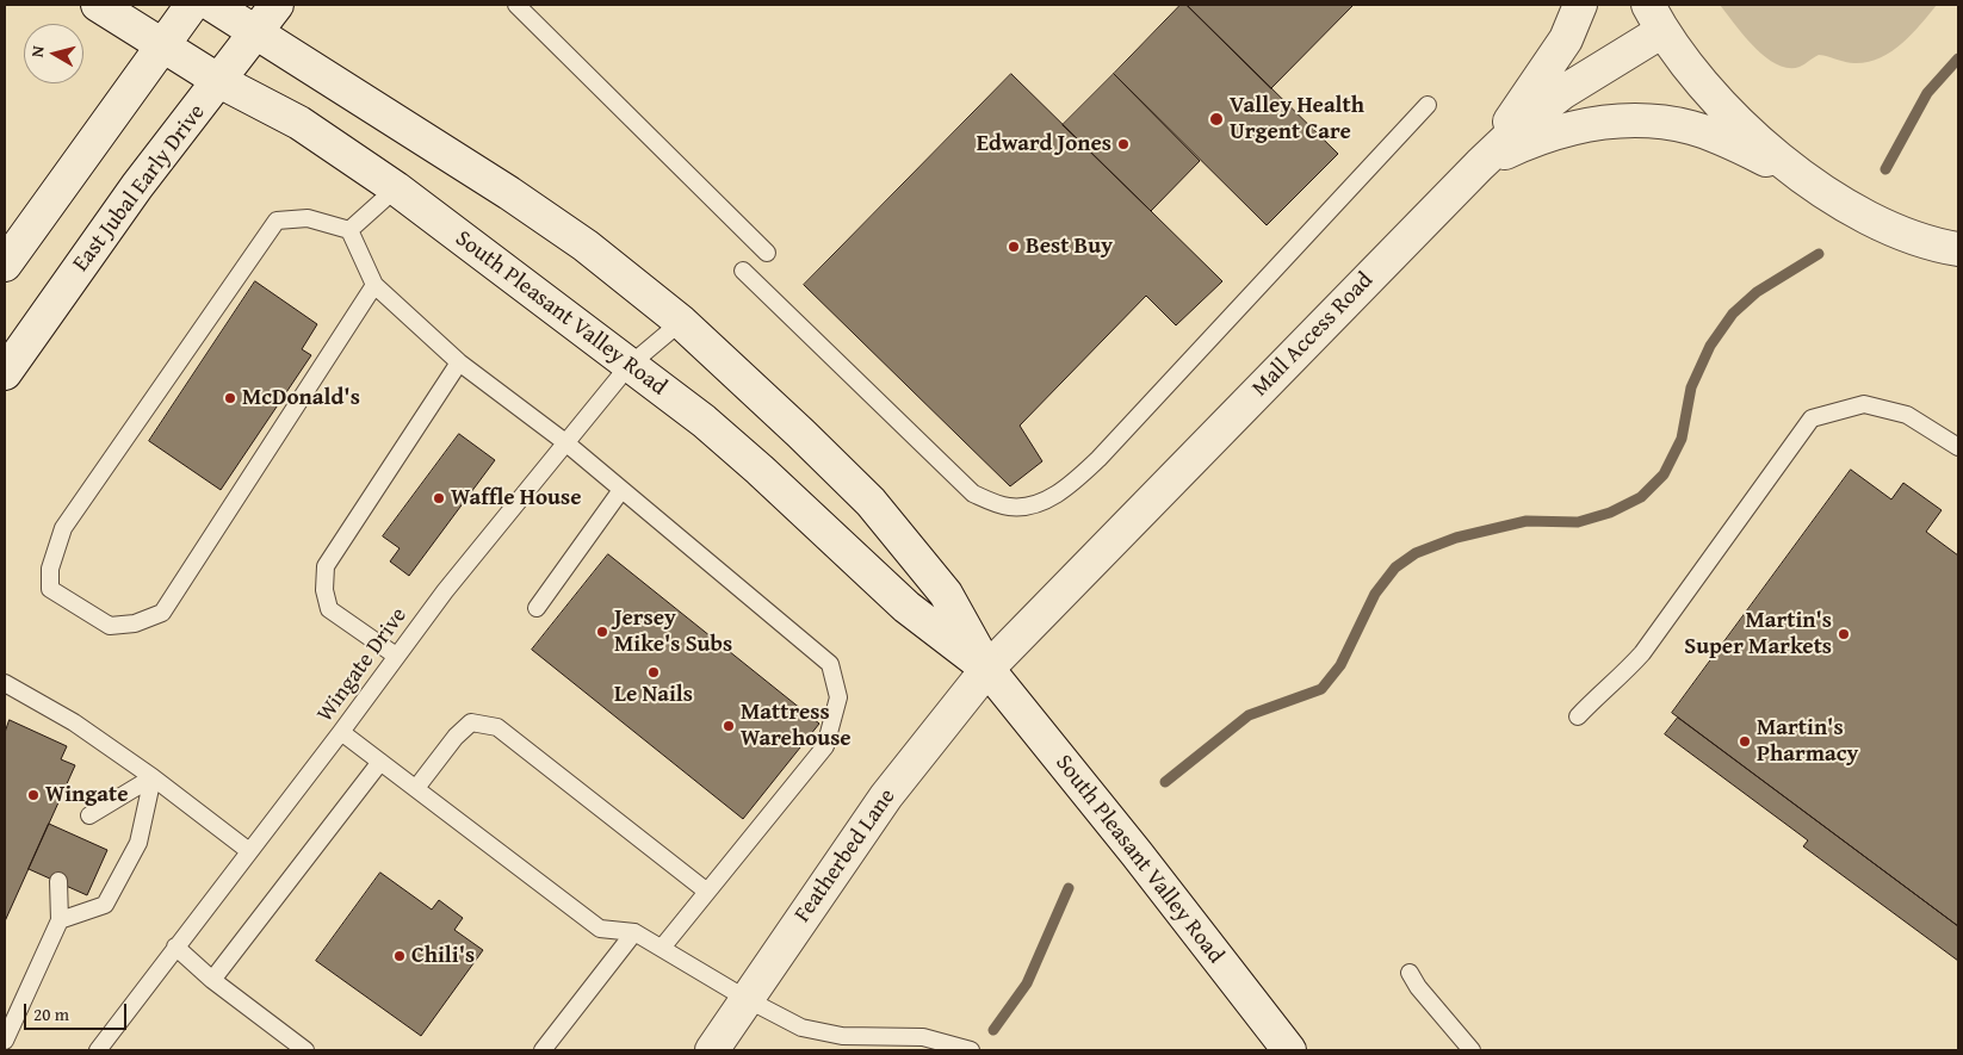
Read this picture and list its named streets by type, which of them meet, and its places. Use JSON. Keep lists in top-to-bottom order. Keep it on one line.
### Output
{"streets":{"main road":["East Jubal Early Drive","South Pleasant Valley Road","Mall Access Road","Featherbed Lane"],"lane":["Wingate Drive"]},"crossings":[["East Jubal Early Drive","South Pleasant Valley Road"],["South Pleasant Valley Road","Mall Access Road"],["South Pleasant Valley Road","Wingate Drive"],["South Pleasant Valley Road","Featherbed Lane"],["Mall Access Road","Featherbed Lane"]],"places":["Valley Health Urgent Care","Edward Jones","Best Buy","McDonald's","Waffle House","Jersey Mike's Subs","Martin's Super Markets","Le Nails","Mattress Warehouse","Martin's Pharmacy","Wingate","Chili's"],"scale_bar":"20 m","north":"left"}
